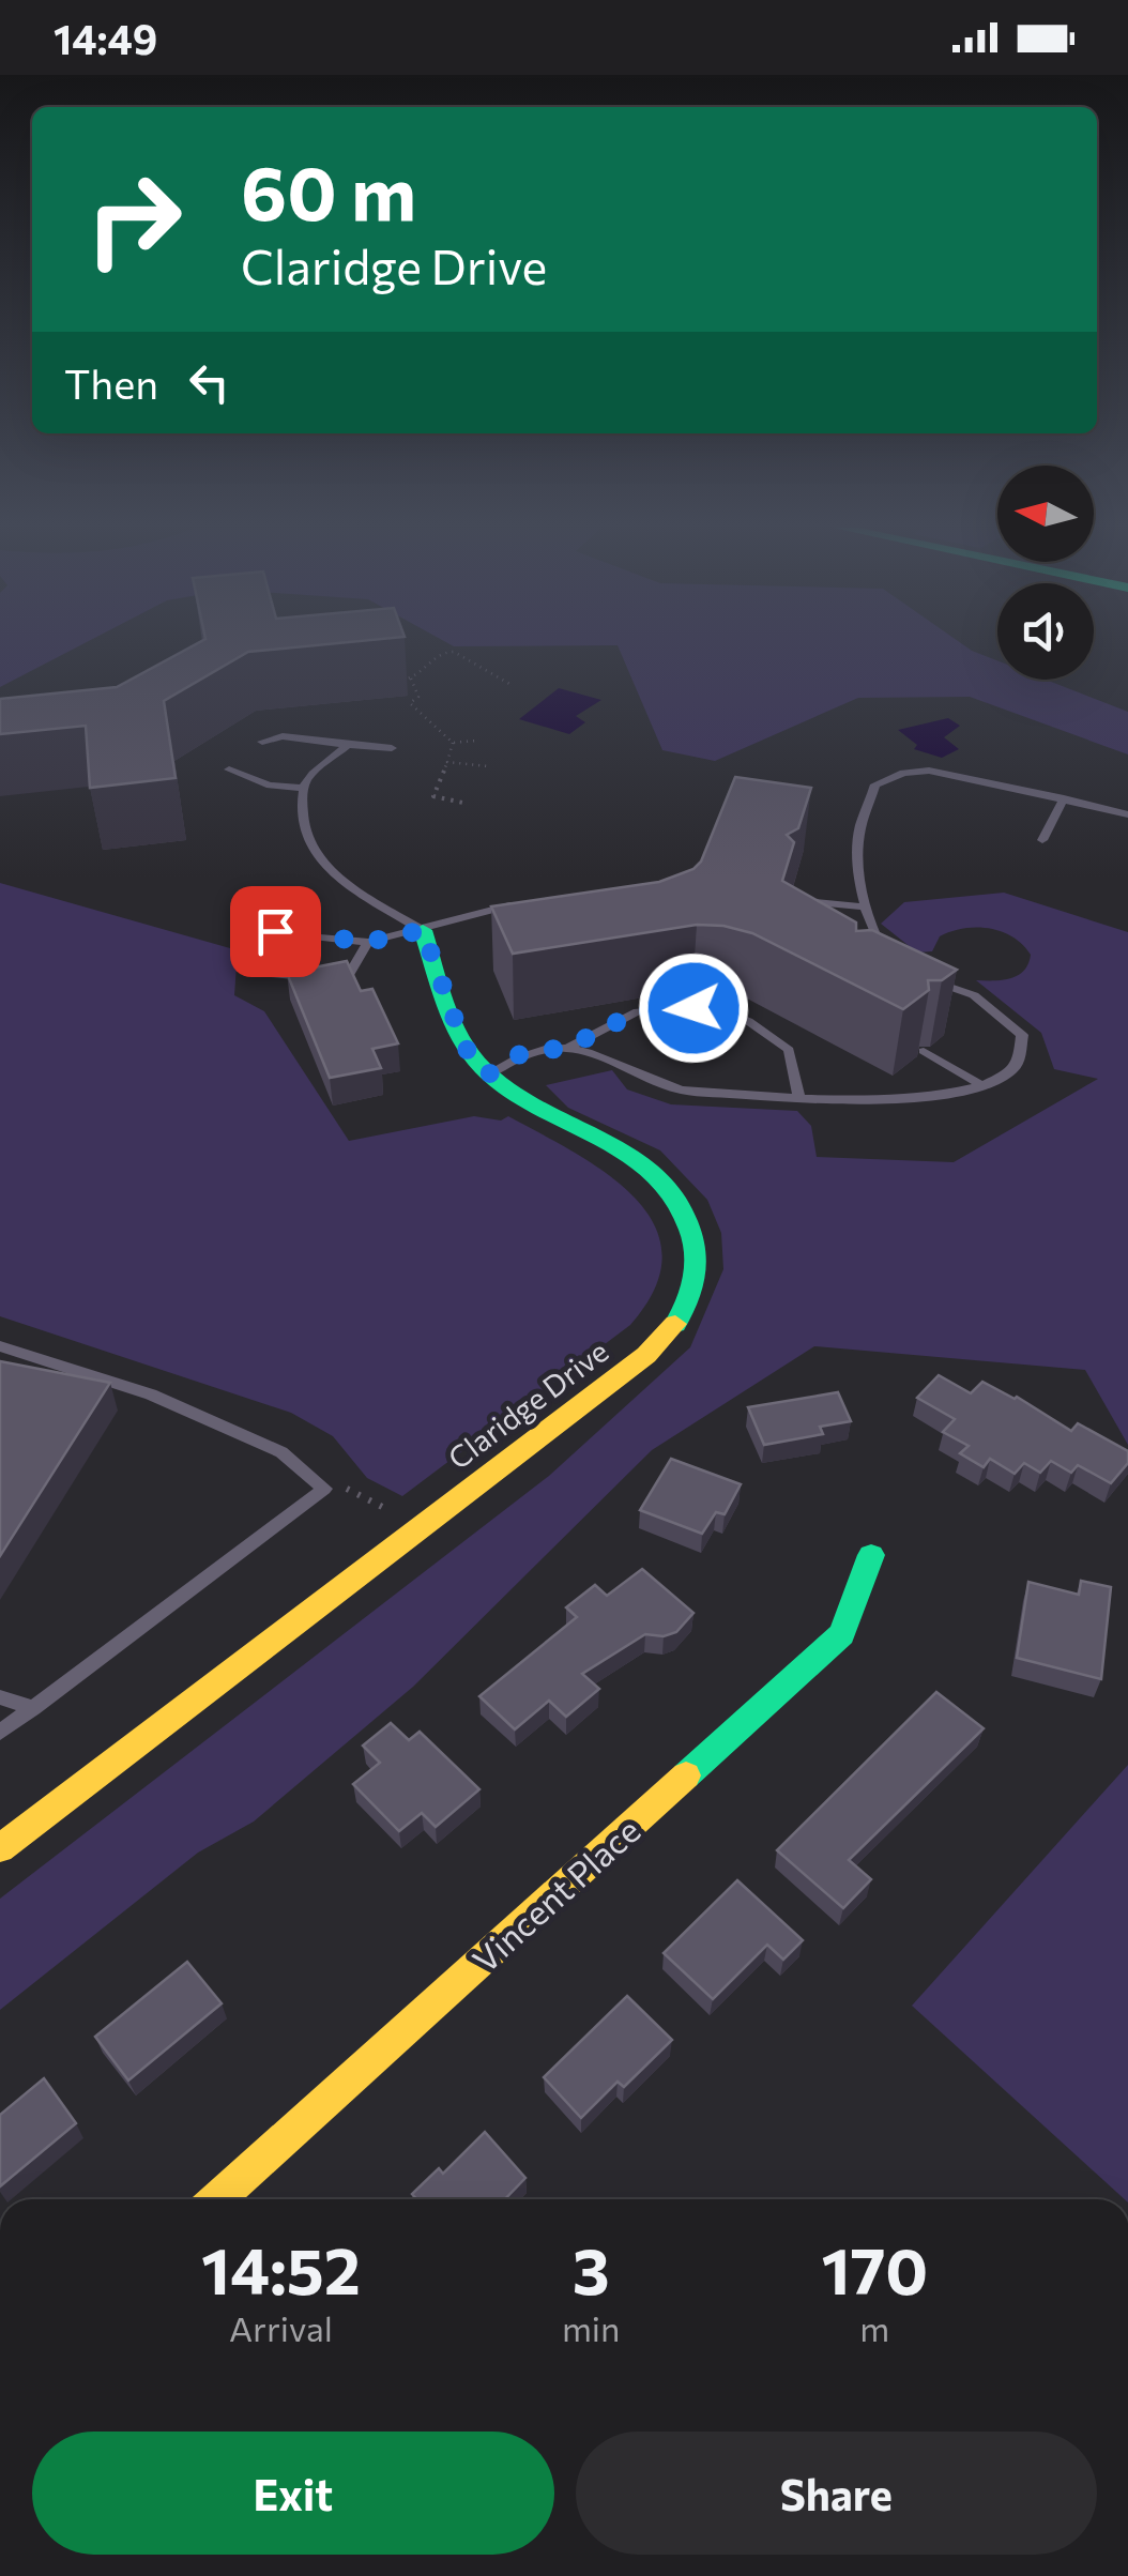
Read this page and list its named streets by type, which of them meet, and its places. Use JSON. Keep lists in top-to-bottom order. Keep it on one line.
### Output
{"streets":{"street":["Claridge Drive","Vincent Place"]},"north":"left","page":{"status":"14:49","turn":["60 m","Claridge Drive"],"then":"Then","eta":["14:52","Arrival","3","min","170","m"],"buttons":["Exit","Share"]}}
